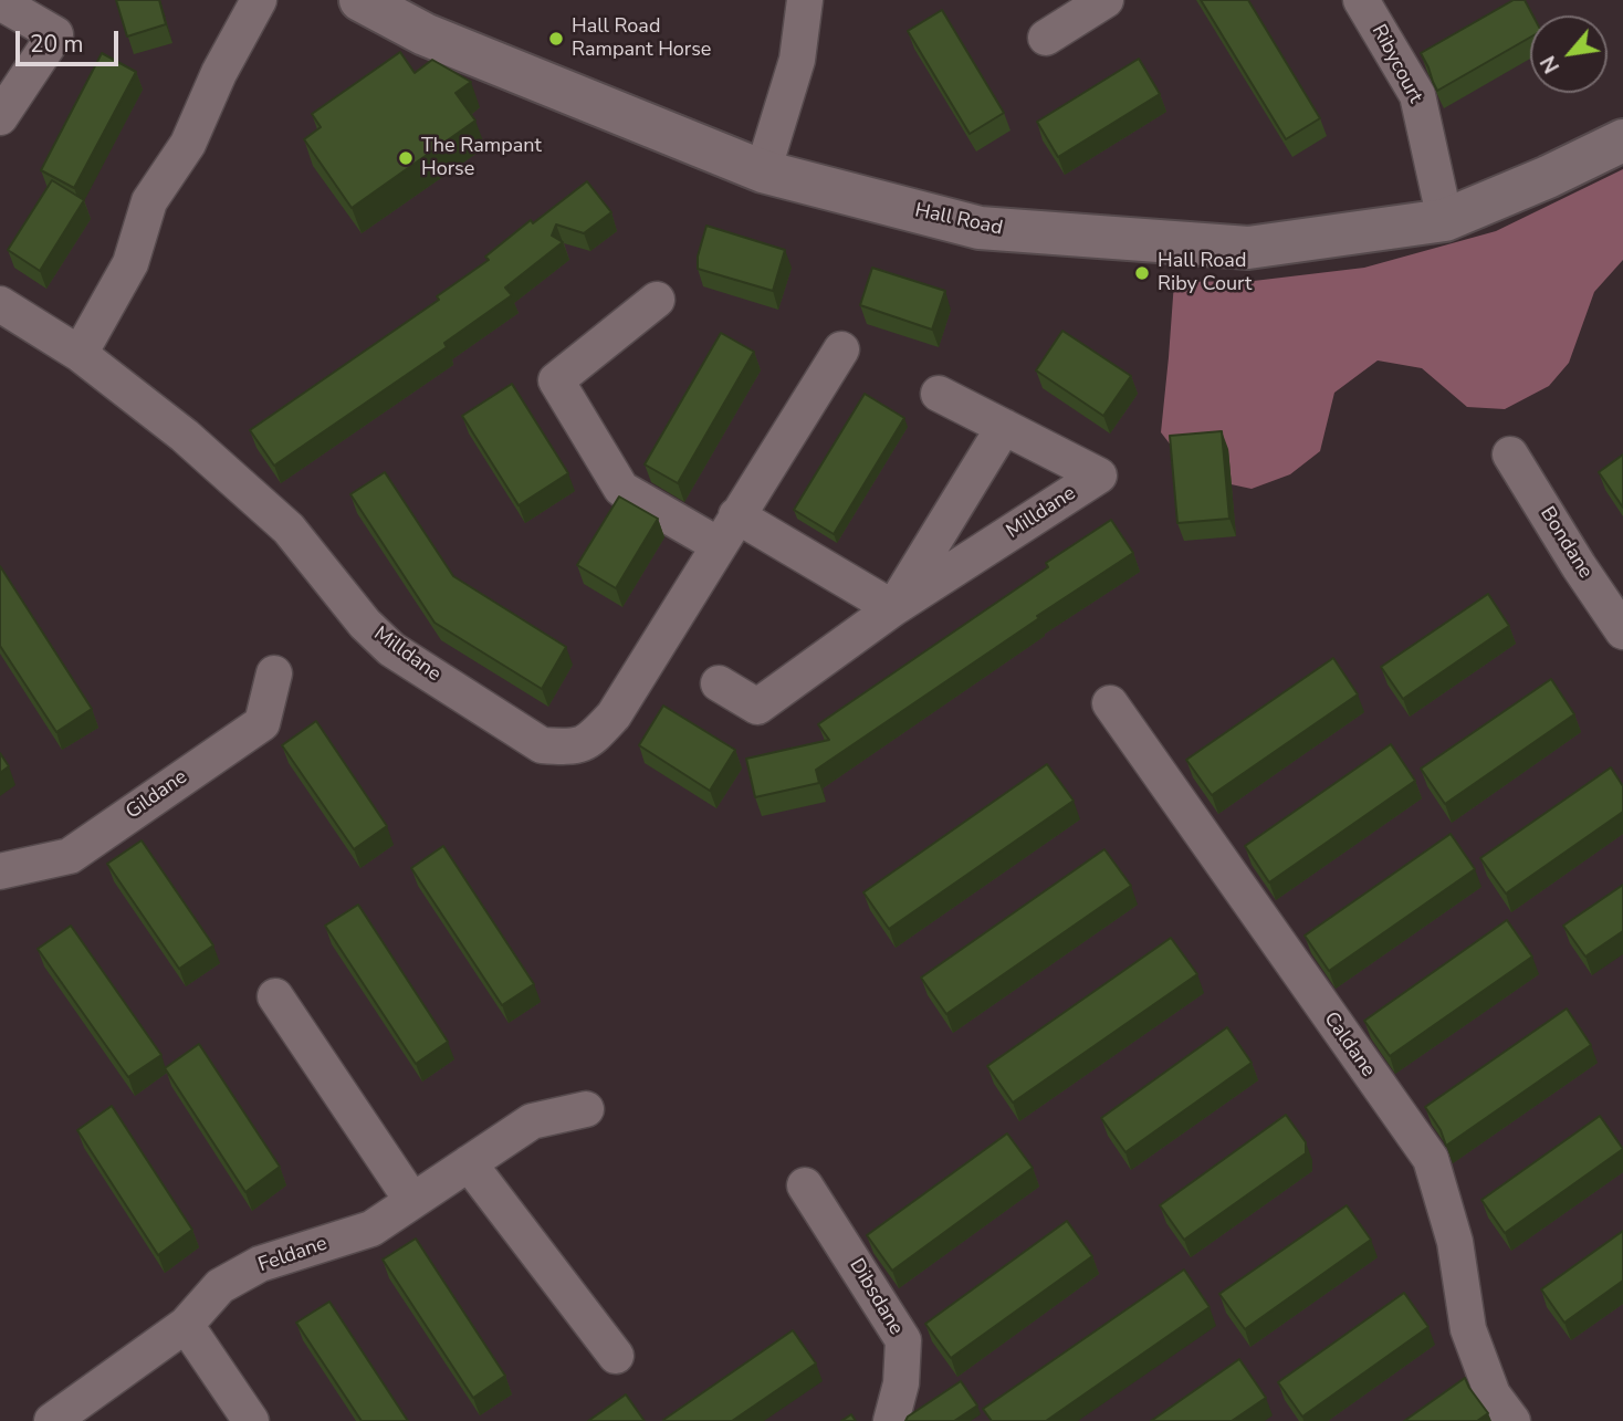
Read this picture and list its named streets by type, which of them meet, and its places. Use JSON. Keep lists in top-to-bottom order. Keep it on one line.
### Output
{"streets":{"street":["Ribycourt","Hall Road","Milldane","Bondane","Gildane","Caldane","Feldane","Dibsdane"]},"crossings":[["Ribycourt","Hall Road"]],"places":["Hall Road Rampant Horse","The Rampant Horse","Hall Road Riby Court"],"scale_bar":"20 m","north":"bottom left"}
